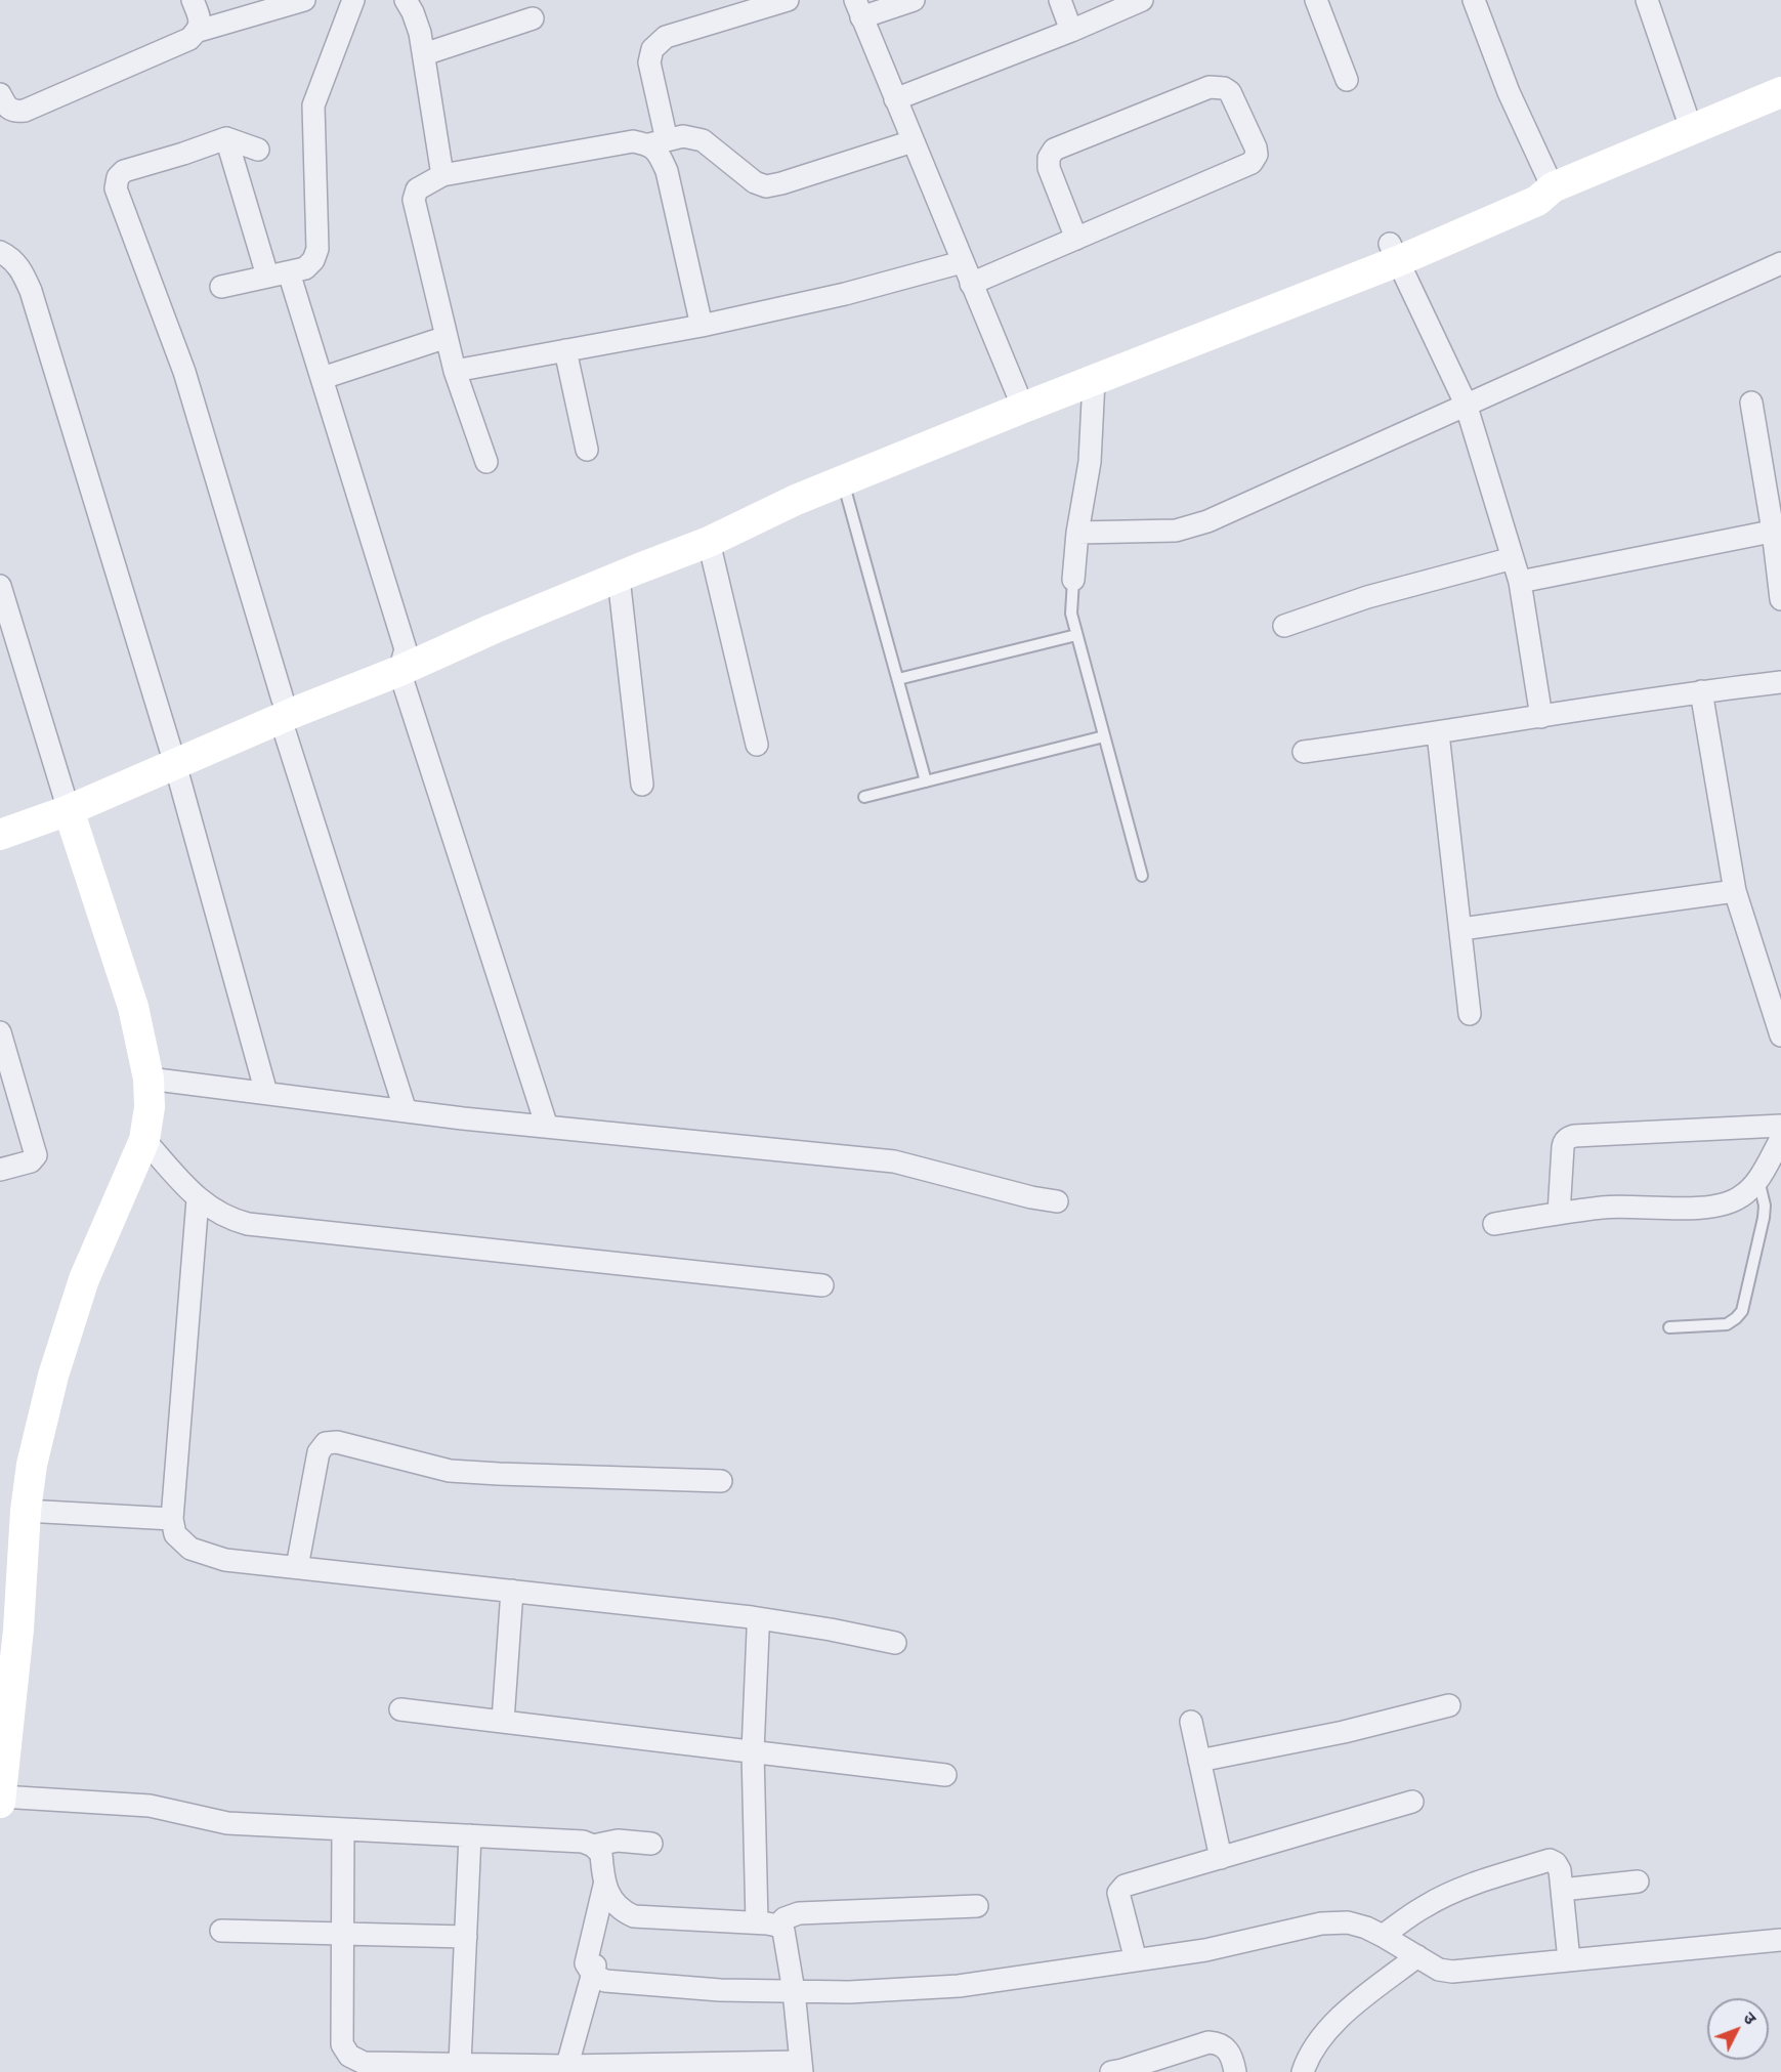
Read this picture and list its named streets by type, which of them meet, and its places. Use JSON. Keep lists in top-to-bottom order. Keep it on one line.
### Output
{"north":"top right"}
